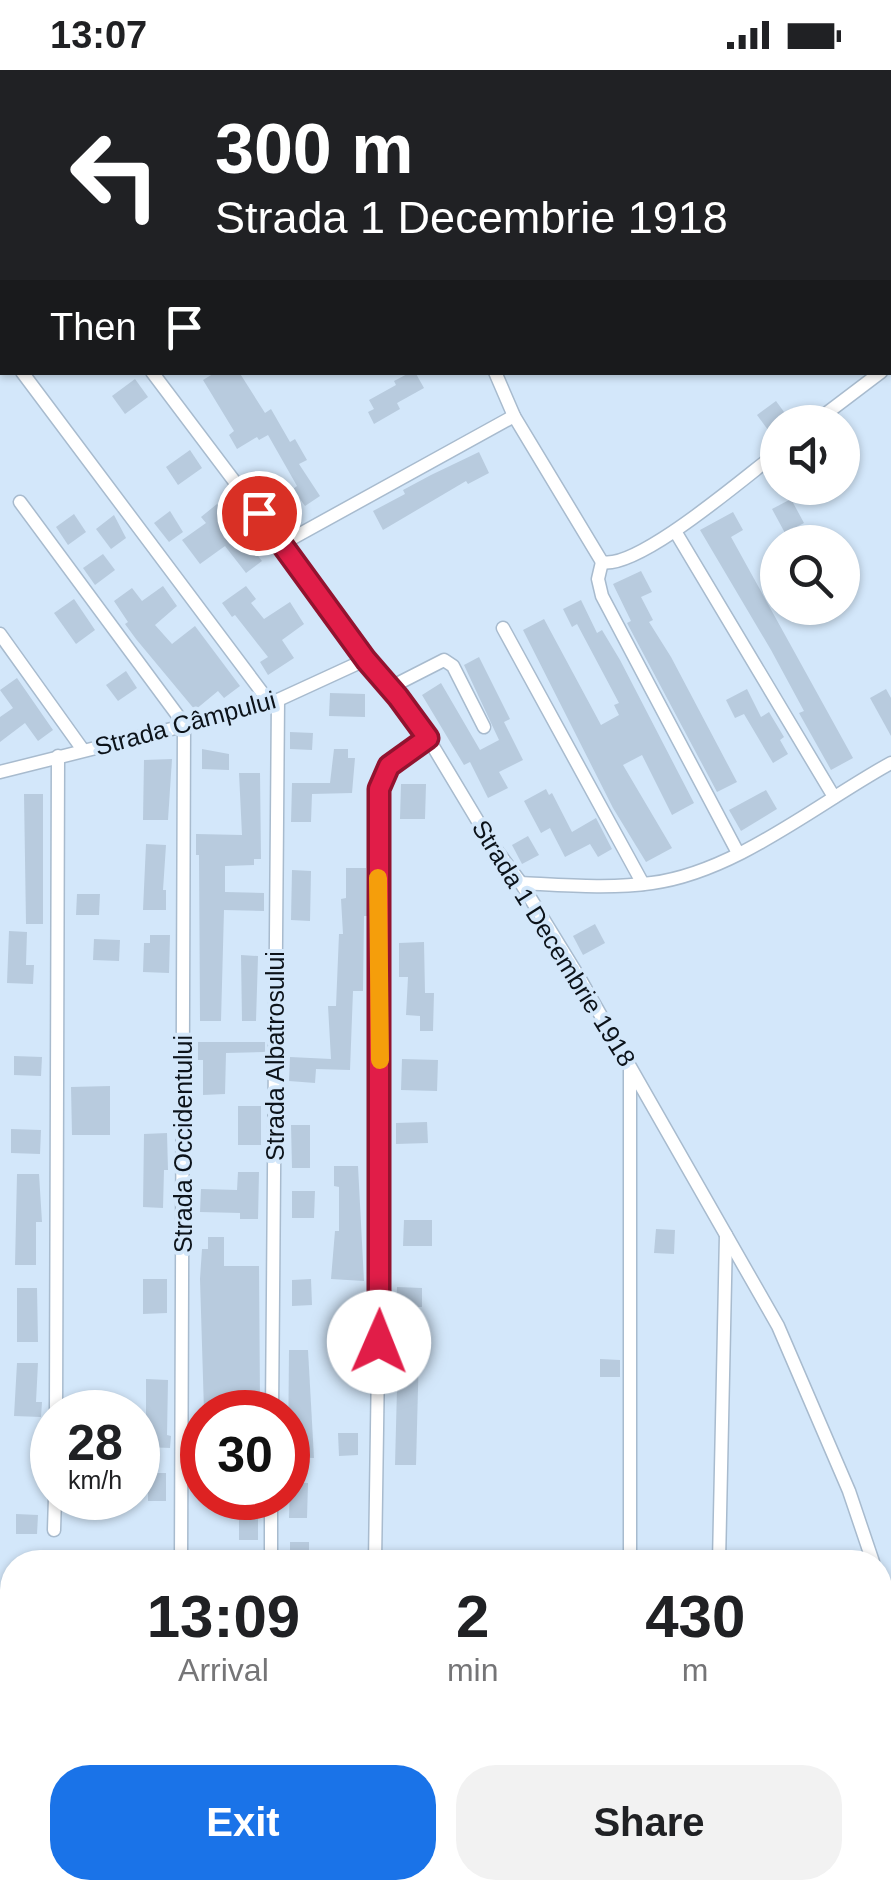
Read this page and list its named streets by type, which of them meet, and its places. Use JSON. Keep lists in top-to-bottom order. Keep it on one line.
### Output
{"streets":{"street":["Strada Câmpului","Strada 1 Decembrie 1918","Strada Albatrosului","Strada Occidentului"]},"crossings":[["Strada Câmpului","Strada 1 Decembrie 1918"],["Strada Câmpului","Strada Albatrosului"],["Strada Câmpului","Strada Occidentului"]],"page":{"status":"13:07","turn":["300 m","Strada 1 Decembrie 1918"],"then":"Then","speed":"28 km/h","limit":"30","eta":["13:09","Arrival","2","min","430","m"],"buttons":["Exit","Share"]}}
